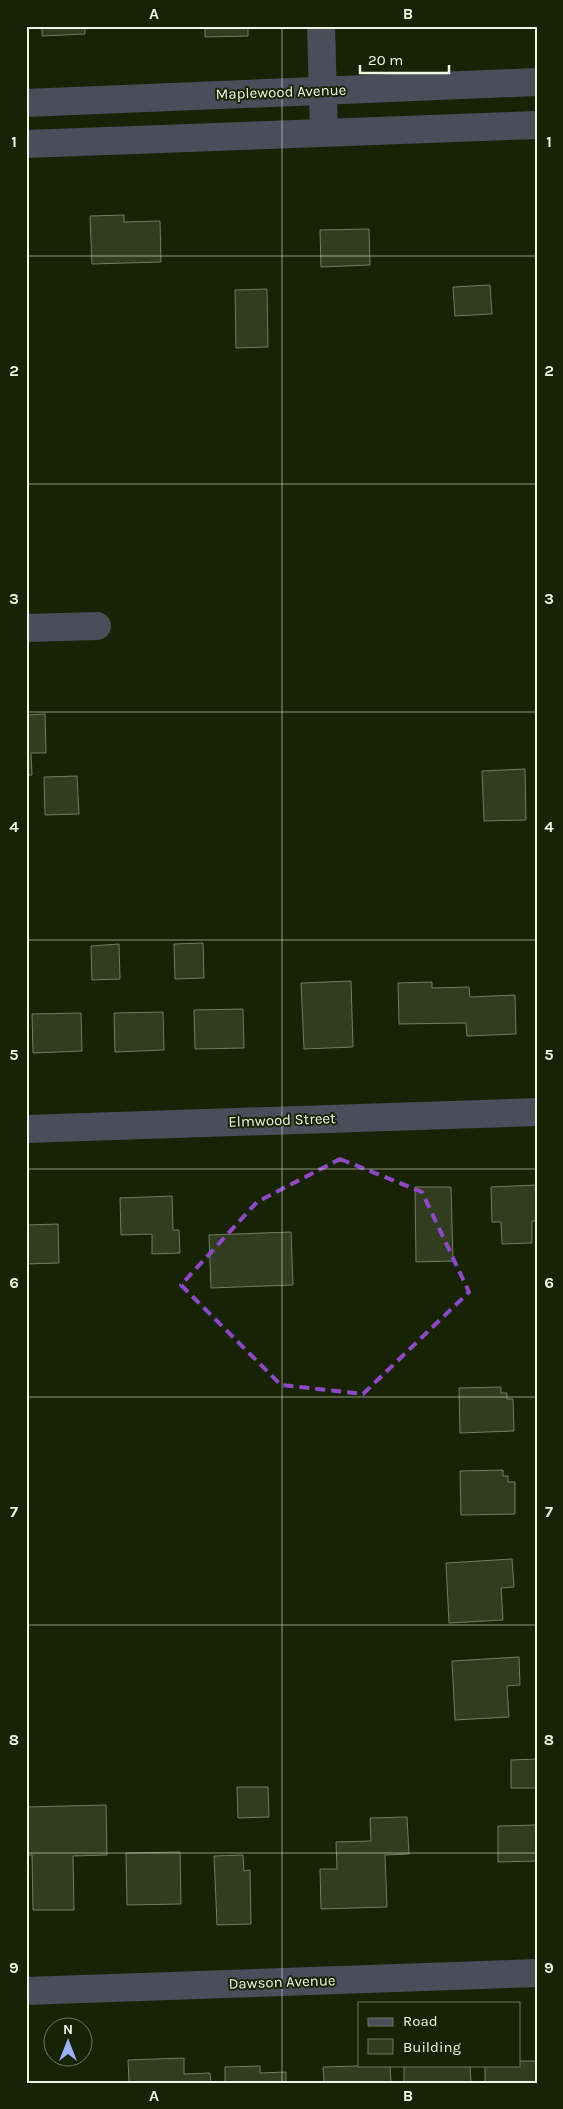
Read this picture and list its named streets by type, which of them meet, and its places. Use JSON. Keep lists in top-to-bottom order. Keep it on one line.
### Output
{"streets":{"street":["Maplewood Avenue","Elmwood Street","Dawson Avenue"]},"legend":["Road","Building"],"scale_bar":"20 m","north":"top","grid":{"columns":["A","B"],"rows":["1","2","3","4","5","6","7","8","9"]}}
